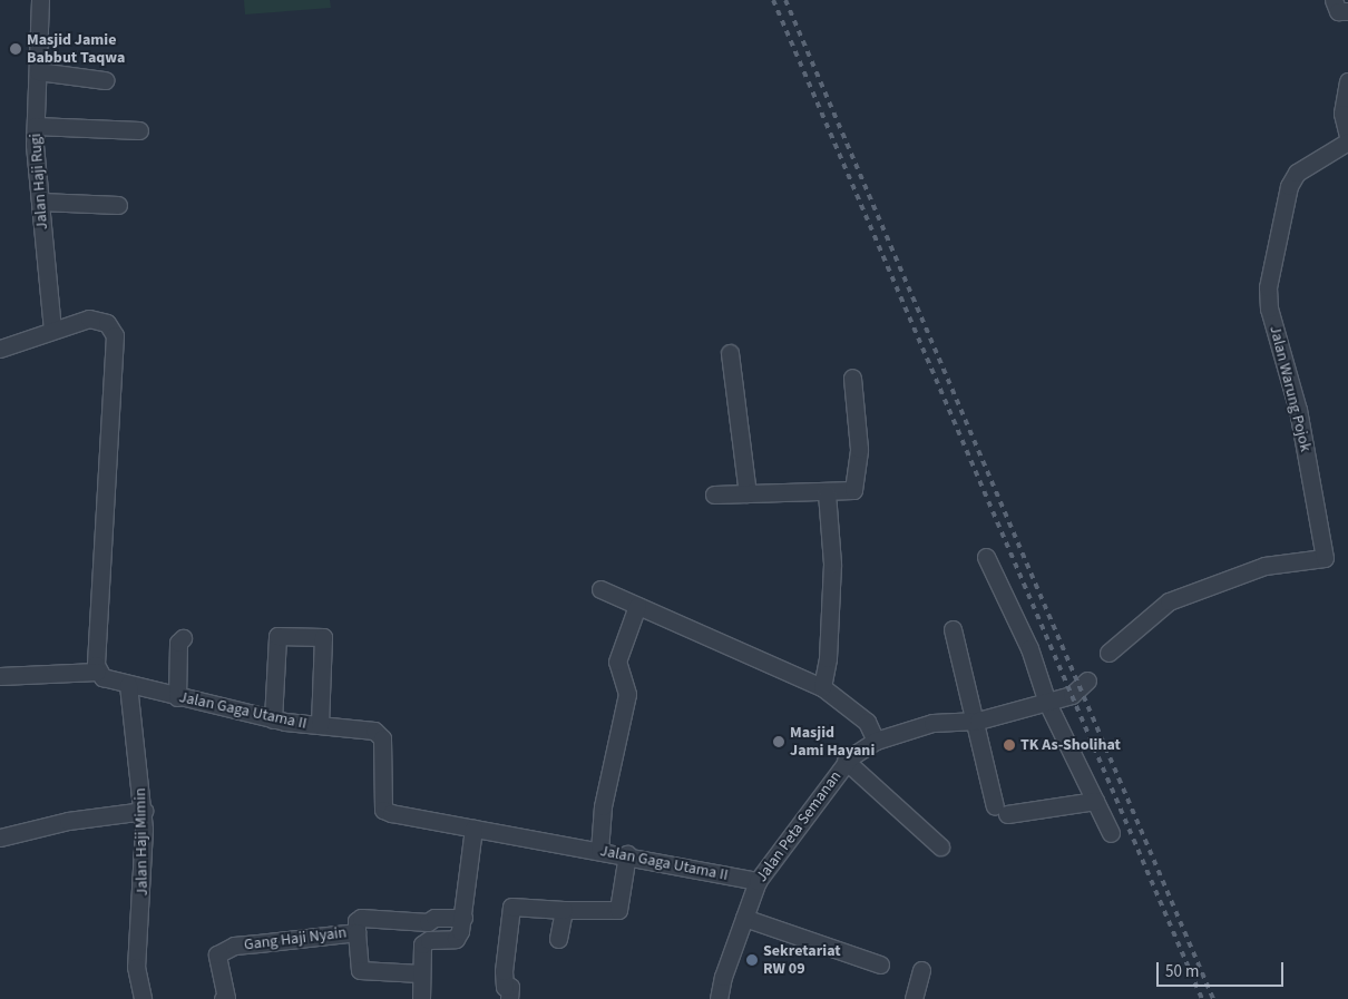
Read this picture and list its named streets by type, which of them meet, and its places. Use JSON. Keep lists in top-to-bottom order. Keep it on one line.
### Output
{"streets":{"street":["Jalan Haji Rugi","Jalan Warung Pojok","Jalan Gaga Utama II","Jalan Peta Semanan","Jalan Haji Mimin","Gang Haji Nyain"]},"crossings":[["Jalan Gaga Utama II","Jalan Peta Semanan"],["Jalan Gaga Utama II","Jalan Haji Mimin"]],"places":["Masjid Jamie Babbut Taqwa","Masjid Jami Hayani","TK As-Sholihat","Sekretariat RW 09"],"scale_bar":"50 m"}
